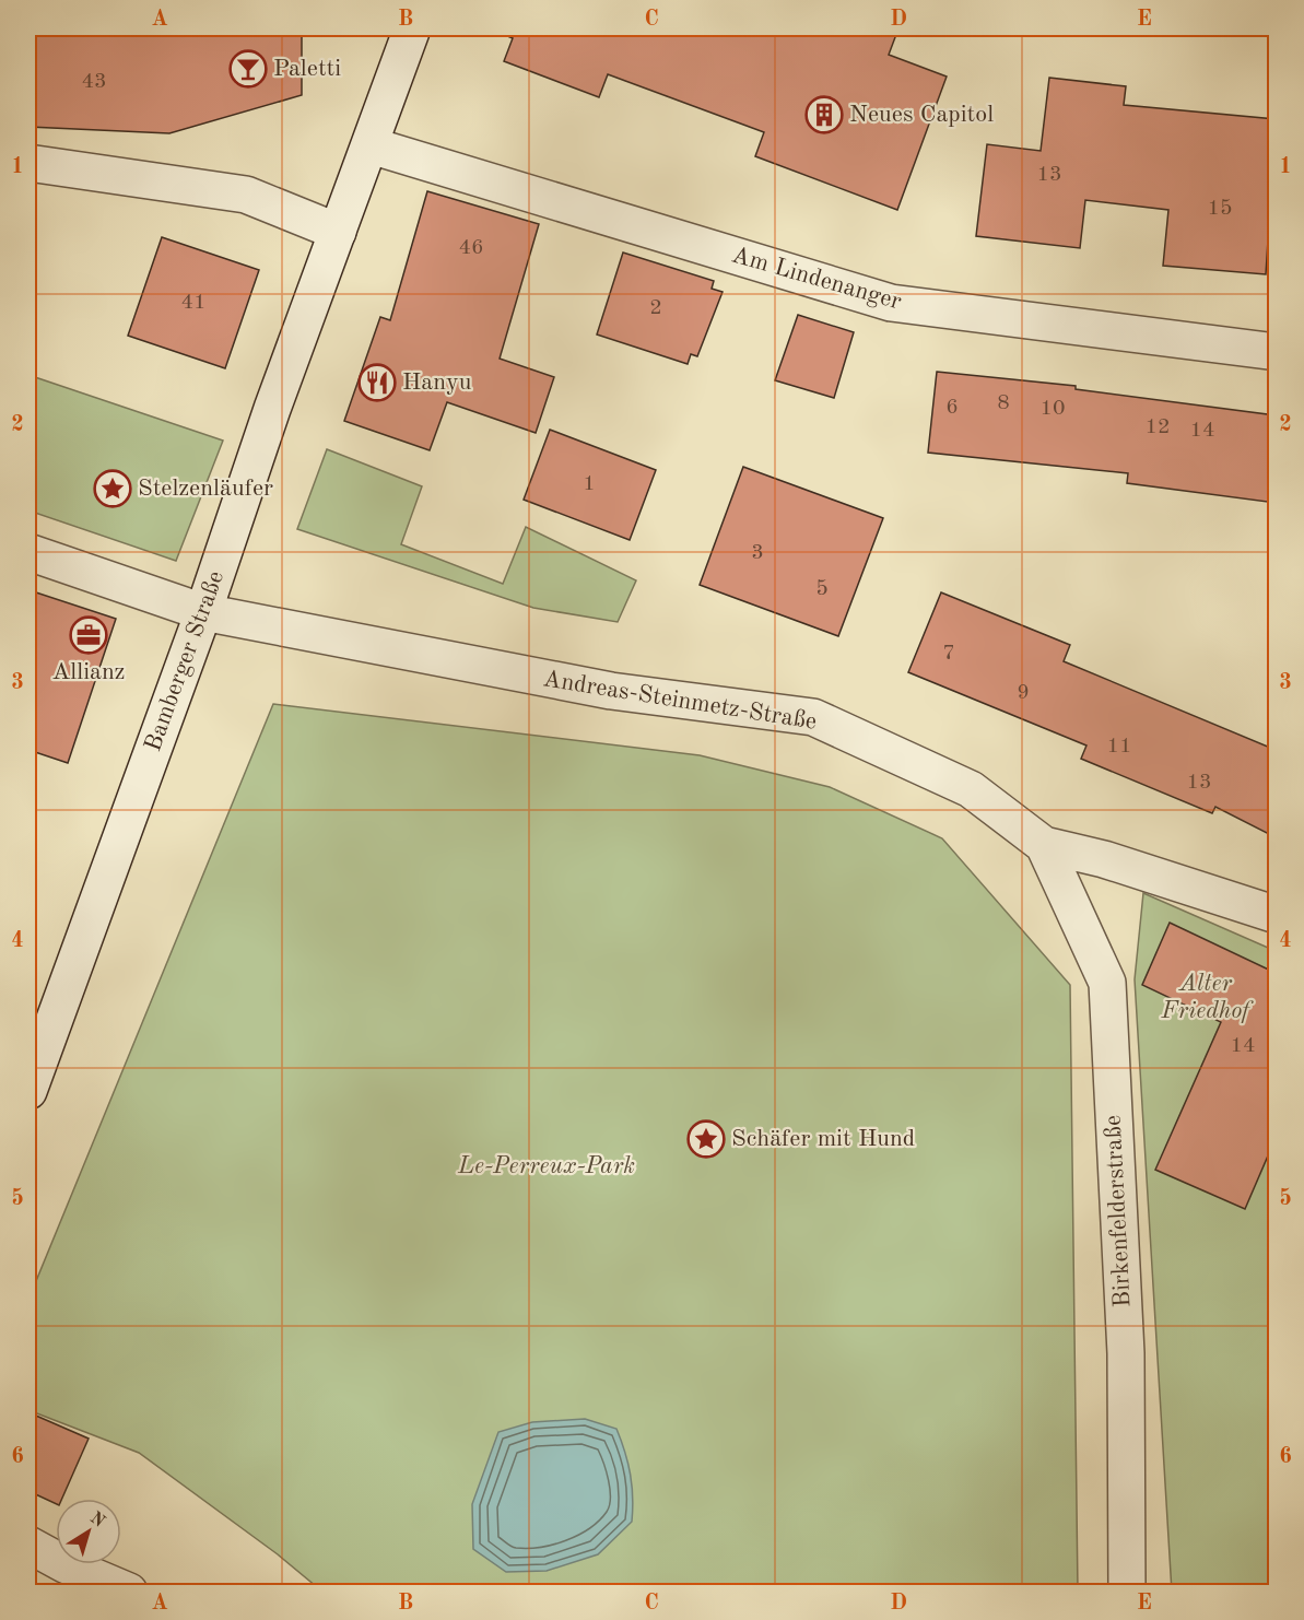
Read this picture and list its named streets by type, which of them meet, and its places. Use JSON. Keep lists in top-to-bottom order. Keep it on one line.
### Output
{"streets":{"street":["Am Lindenanger","Bamberger Straße","Andreas-Steinmetz-Straße","Birkenfelderstraße"]},"crossings":[["Am Lindenanger","Bamberger Straße"],["Bamberger Straße","Andreas-Steinmetz-Straße"],["Andreas-Steinmetz-Straße","Birkenfelderstraße"]],"parks":["Alter Friedhof","Le-Perreux-Park"],"places":{"bar":["Paletti"],"building":["Neues Capitol"],"restaurant":["Hanyu"],"place":["Stelzenläufer","Schäfer mit Hund"],"office":["Allianz"]},"house_numbers":["43","13","15","46","41","2","8","6","10","12","14","1","3","5","7","9","11","13","14"],"north":"top right","grid":{"columns":["A","B","C","D","E"],"rows":["1","2","3","4","5","6"]}}
